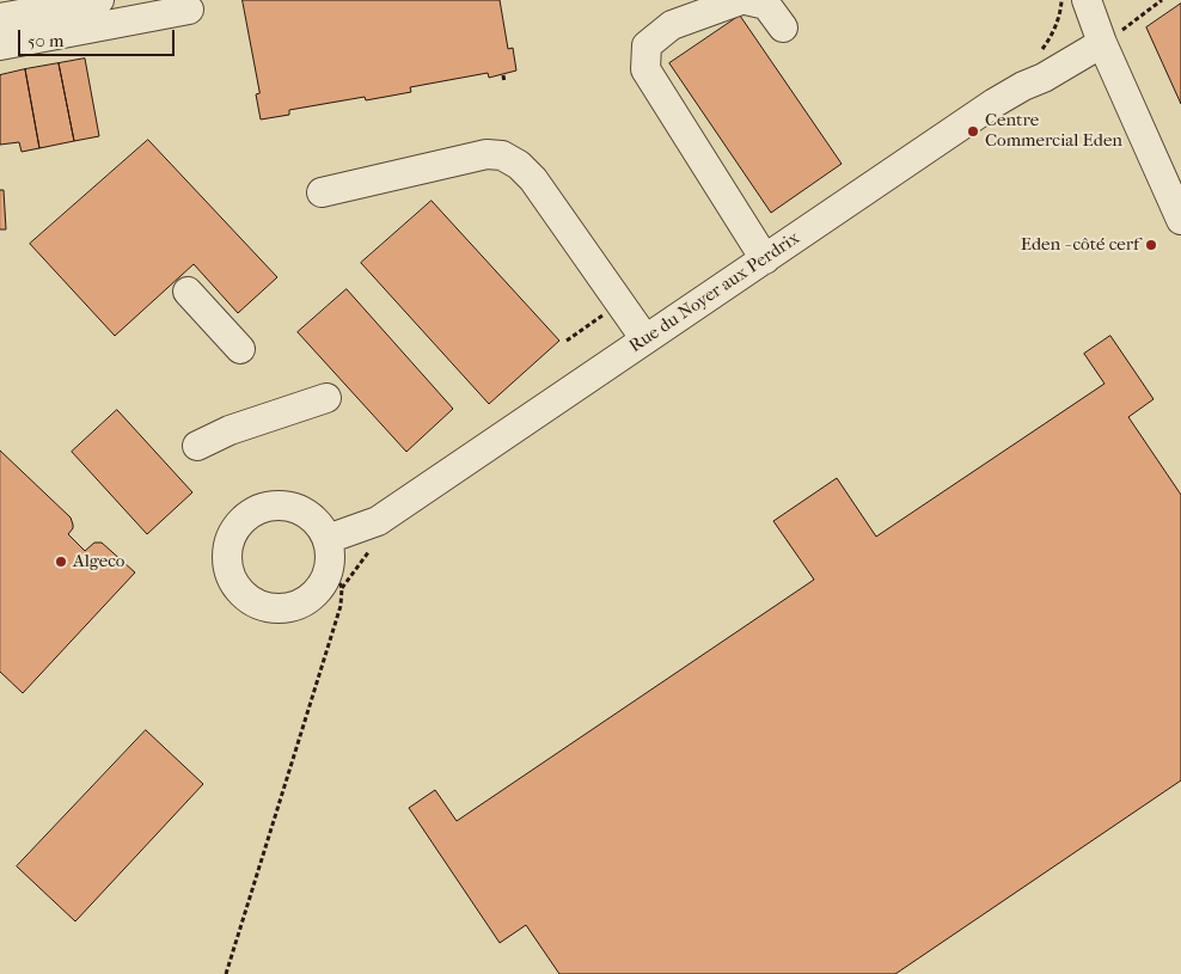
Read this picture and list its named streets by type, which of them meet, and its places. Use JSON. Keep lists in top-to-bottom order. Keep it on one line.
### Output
{"streets":{"street":["Rue du Noyer aux Perdrix"]},"places":["Centre Commercial Eden","Eden - côté cerf","Algeco"],"scale_bar":"50 m"}
